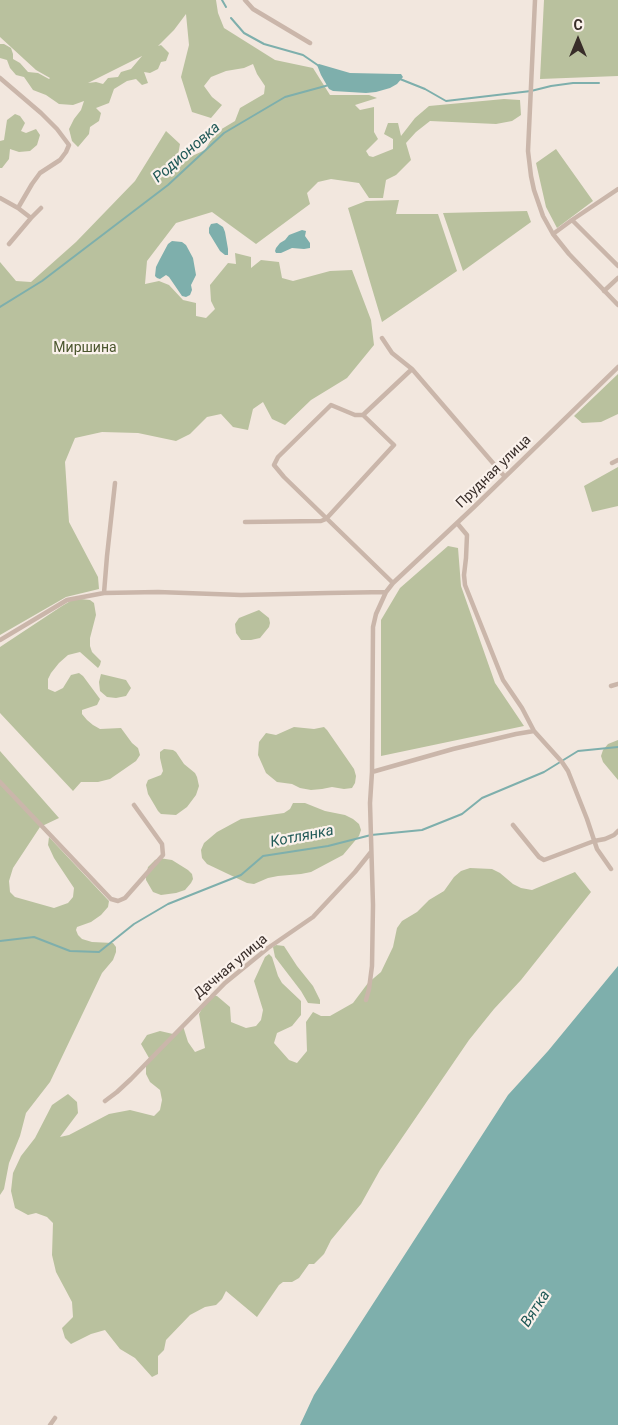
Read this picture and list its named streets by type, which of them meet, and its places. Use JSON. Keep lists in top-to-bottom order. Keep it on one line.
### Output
{"streets":{"street":["Прудная улица","Дачная улица"]},"crossings":[["Прудная улица","Дачная улица"]],"water":["Родионовка","Котлянка","Вятка"],"parks":["Миршина"],"north":"top"}
